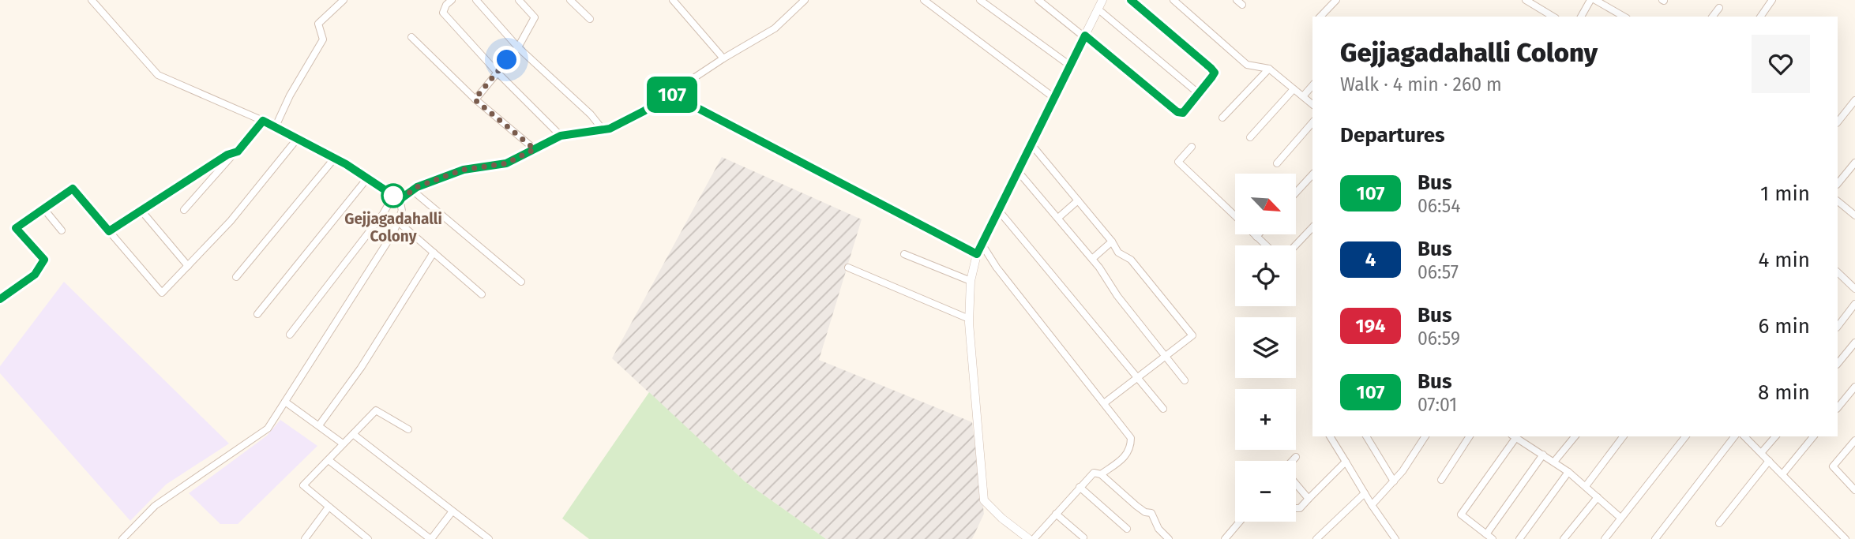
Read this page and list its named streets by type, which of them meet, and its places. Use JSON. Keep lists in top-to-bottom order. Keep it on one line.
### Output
{"places":["Gejjagadahalli Colony"],"lines":["bus line 107"],"north":"bottom right","page":{"on_map":"107","heading":[["Gejjagadahalli Colony","Walk · 4 min · 260 m"],"Departures"],"list":[{"mark":"107","name":"Bus","note":"06:54","value":"1 min"},{"mark":"4","name":"Bus","note":"06:57","value":"4 min"},{"mark":"194","name":"Bus","note":"06:59","value":"6 min"},{"mark":"107","name":"Bus","note":"07:01","value":"8 min"}],"map_buttons":["+","−"]}}
